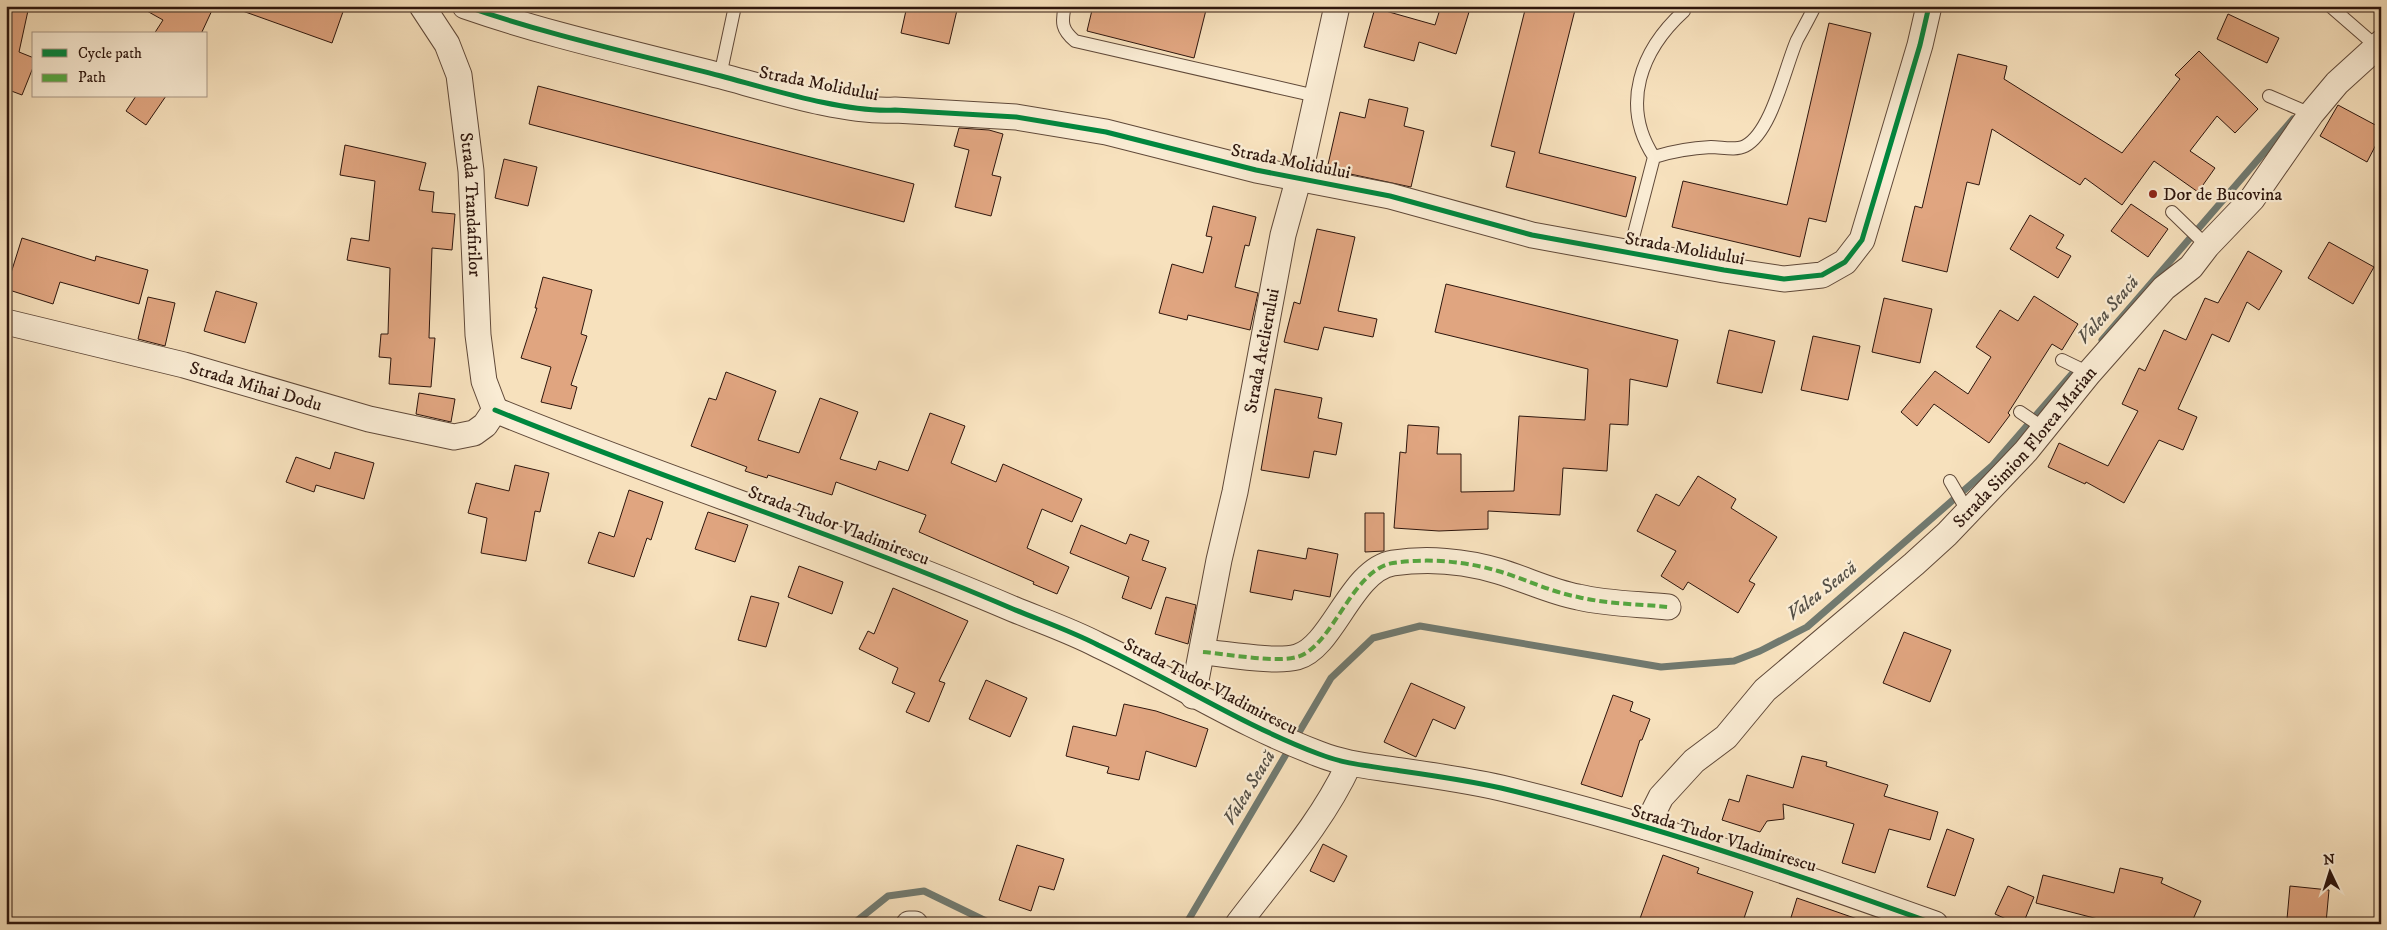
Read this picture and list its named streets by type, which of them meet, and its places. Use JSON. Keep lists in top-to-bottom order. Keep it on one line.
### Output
{"streets":{"street":["Strada Molidului","Strada Trandafirilor","Strada Atelierului","Strada Mihai Dodu","Strada Simion Florea Marian","Strada Tudor Vladimirescu"]},"crossings":[["Strada Molidului","Strada Atelierului"],["Strada Trandafirilor","Strada Mihai Dodu"],["Strada Trandafirilor","Strada Tudor Vladimirescu"],["Strada Atelierului","Strada Tudor Vladimirescu"],["Strada Mihai Dodu","Strada Tudor Vladimirescu"],["Strada Simion Florea Marian","Strada Tudor Vladimirescu"]],"water":["Valea Seacă"],"places":["Dor de Bucovina"],"legend":["Cycle path","Path"],"north":"top"}
